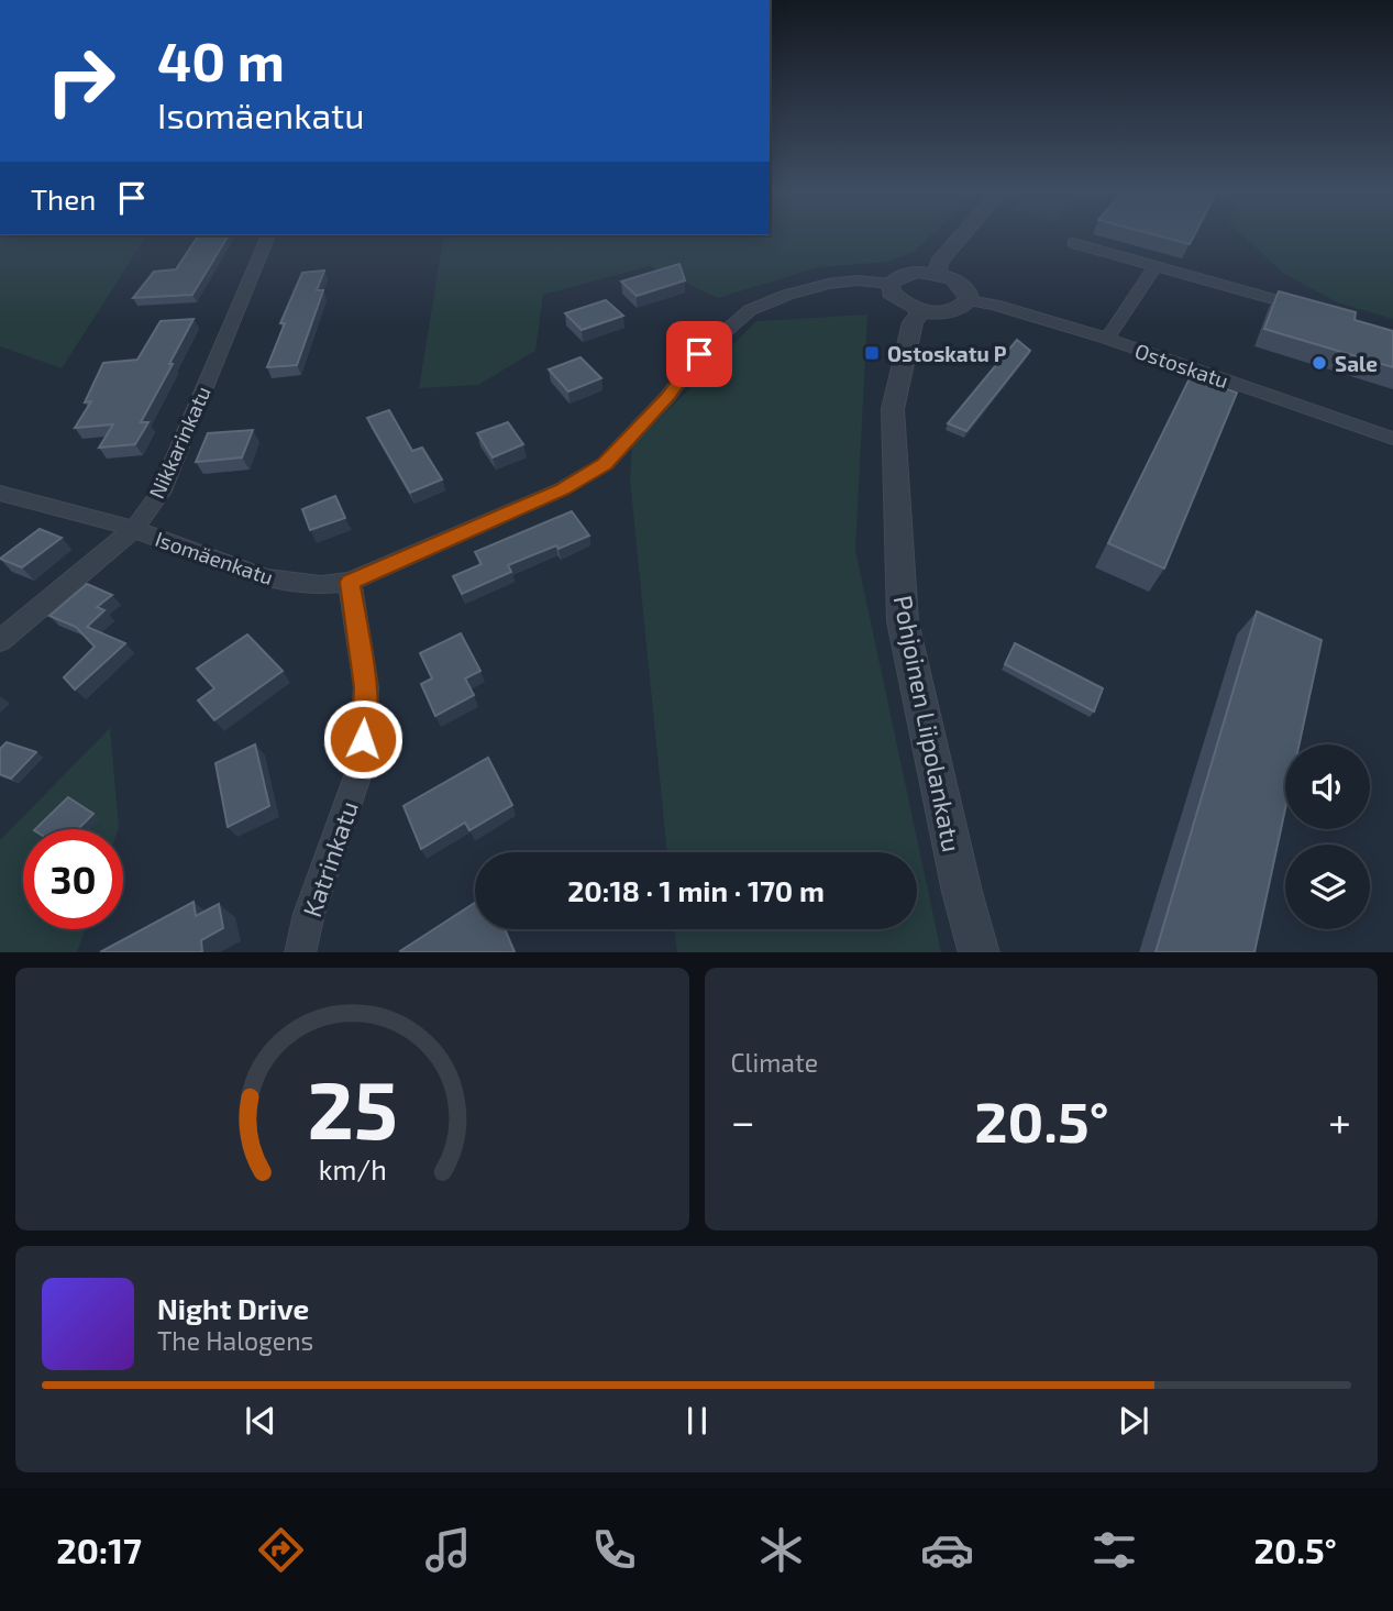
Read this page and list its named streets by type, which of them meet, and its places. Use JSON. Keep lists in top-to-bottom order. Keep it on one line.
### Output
{"streets":{"street":["Ostoskatu","Nikkarinkatu","Isomäenkatu","Pohjoinen Liipolankatu","Katrinkatu"]},"crossings":[["Nikkarinkatu","Isomäenkatu"],["Isomäenkatu","Katrinkatu"]],"places":{"transit":["Ostoskatu P"],"other":["Sale"]},"page":{"turn":["40 m","Isomäenkatu"],"then":"Then","limit":"30","trip":"20:18 · 1 min · 170 m","tile":"Climate","heat":["−","20.5°","+"],"song":["Night Drive","The Halogens"],"tabs":["20:17","20.5°"],"gauge":["25","km/h"]}}
